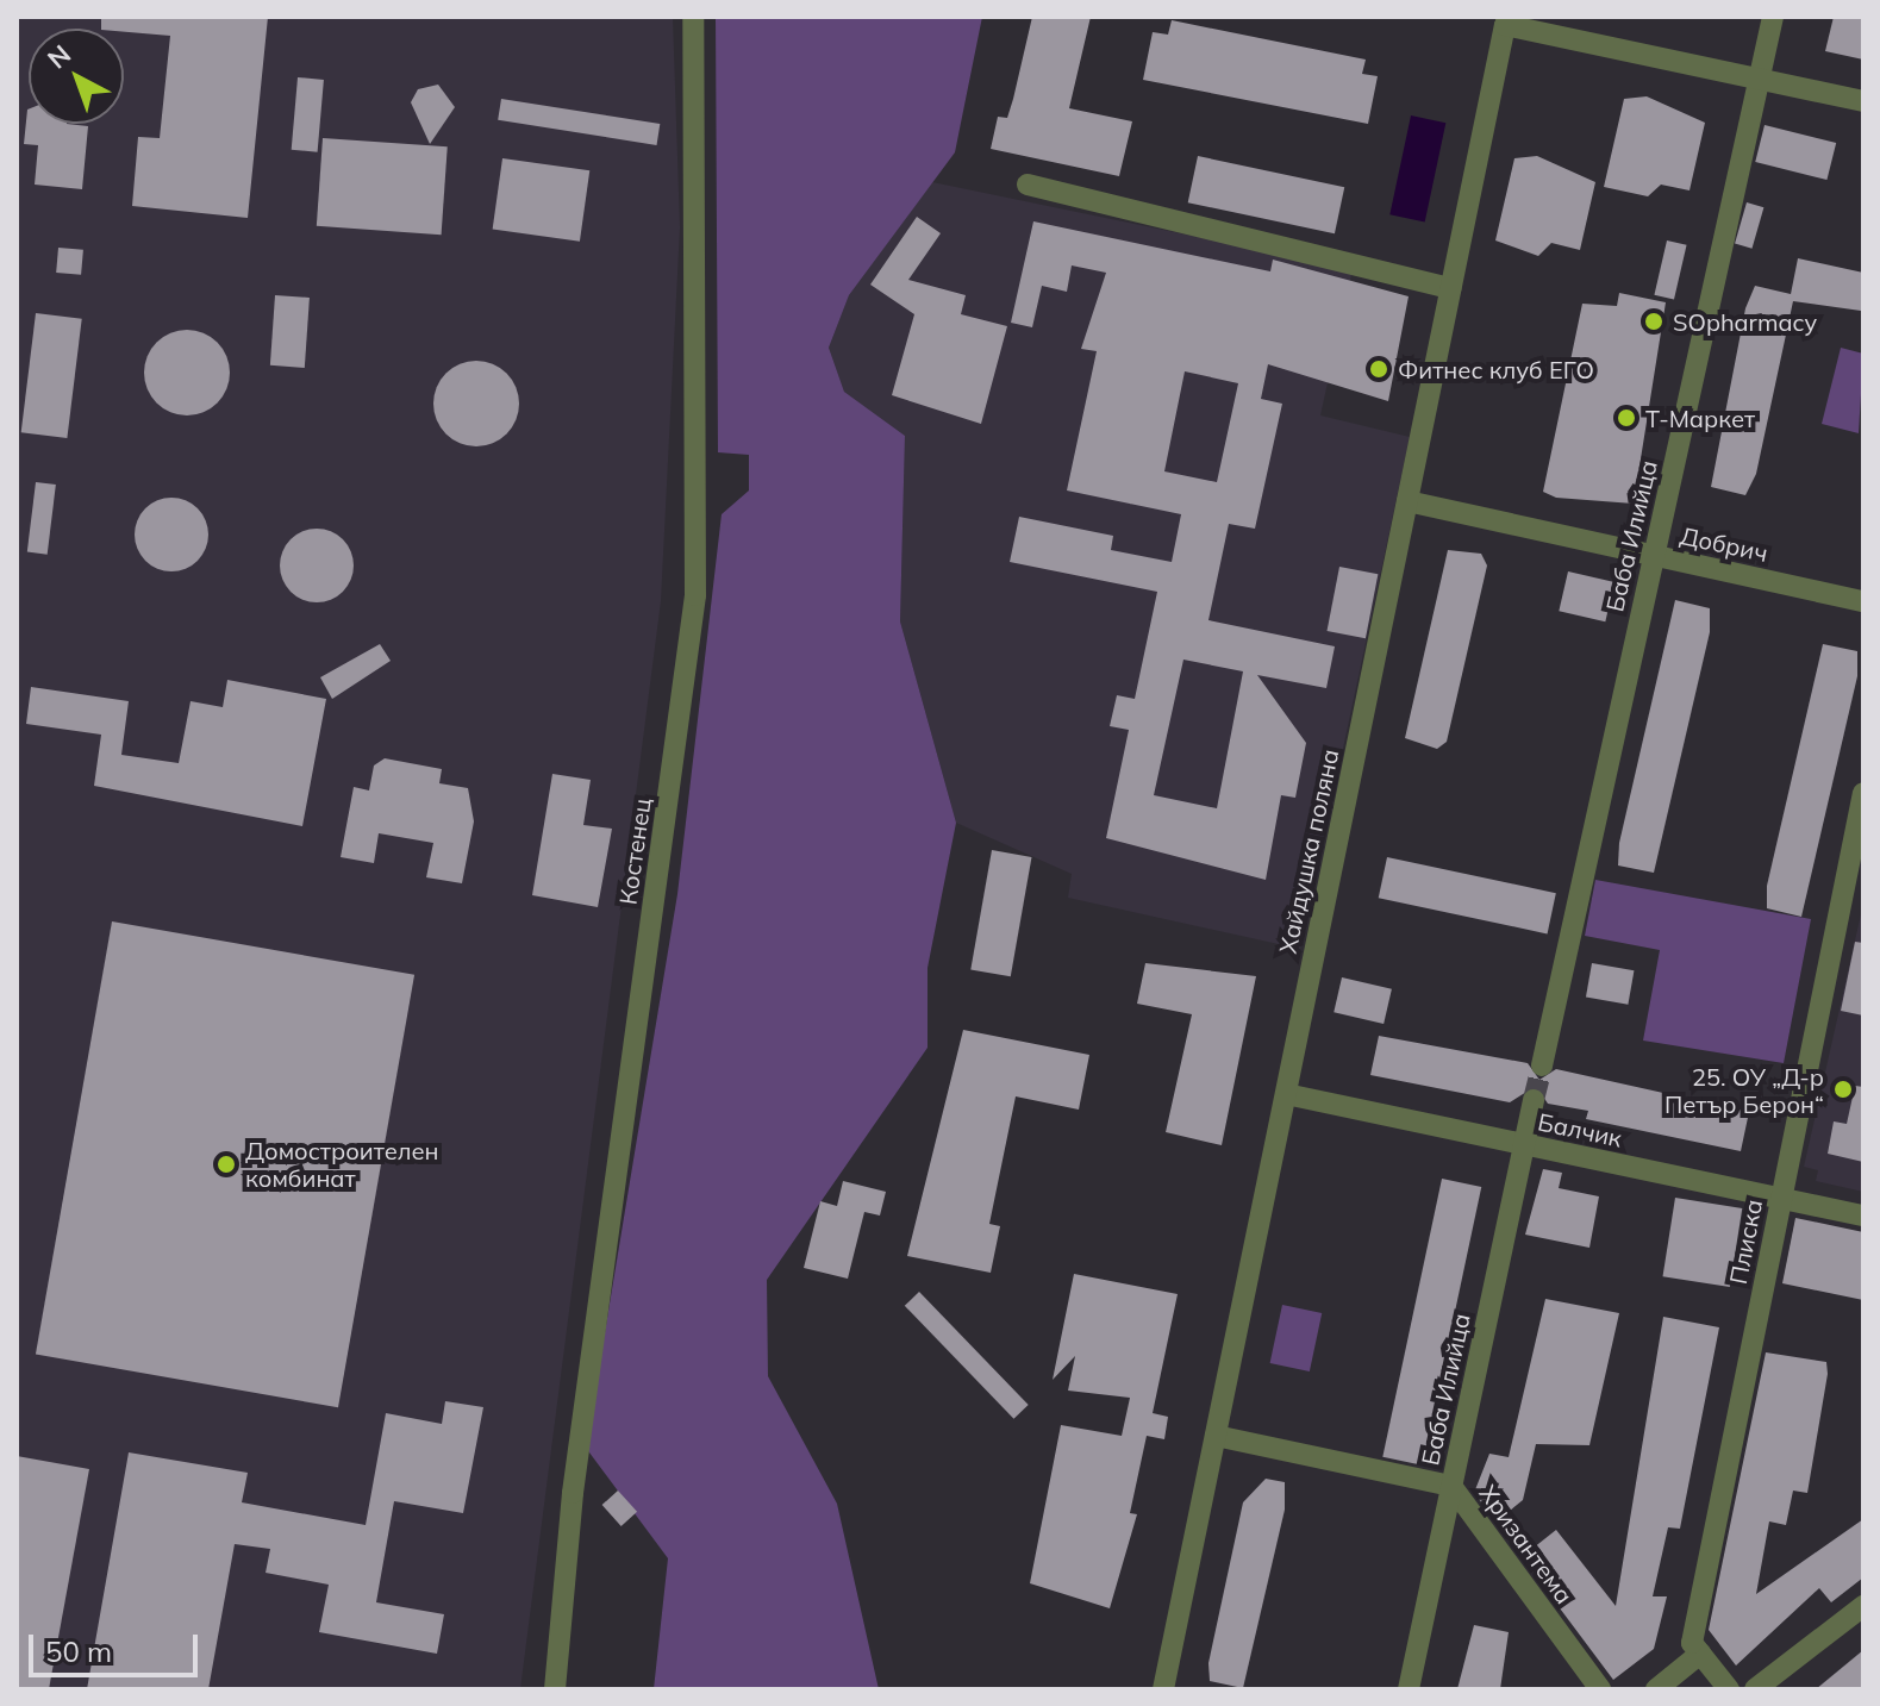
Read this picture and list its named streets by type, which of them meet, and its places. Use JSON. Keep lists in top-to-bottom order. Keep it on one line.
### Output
{"streets":{"street":["Баба Илийца","Добрич","Костенец","Хайдушка поляна","Балчик","Плиска","Хризантема"]},"crossings":[["Баба Илийца","Добрич"],["Баба Илийца","Хайдушка поляна"],["Баба Илийца","Балчик"],["Баба Илийца","Хризантема"],["Добрич","Хайдушка поляна"],["Хайдушка поляна","Балчик"],["Хайдушка поляна","Хризантема"],["Балчик","Плиска"]],"places":["SOpharmacy","Фитнес клуб ЕГО","Т-Маркет","25. ОУ „Д-р Петър Берон“","Домостроителен комбинат"],"scale_bar":"50 m","north":"top left"}
